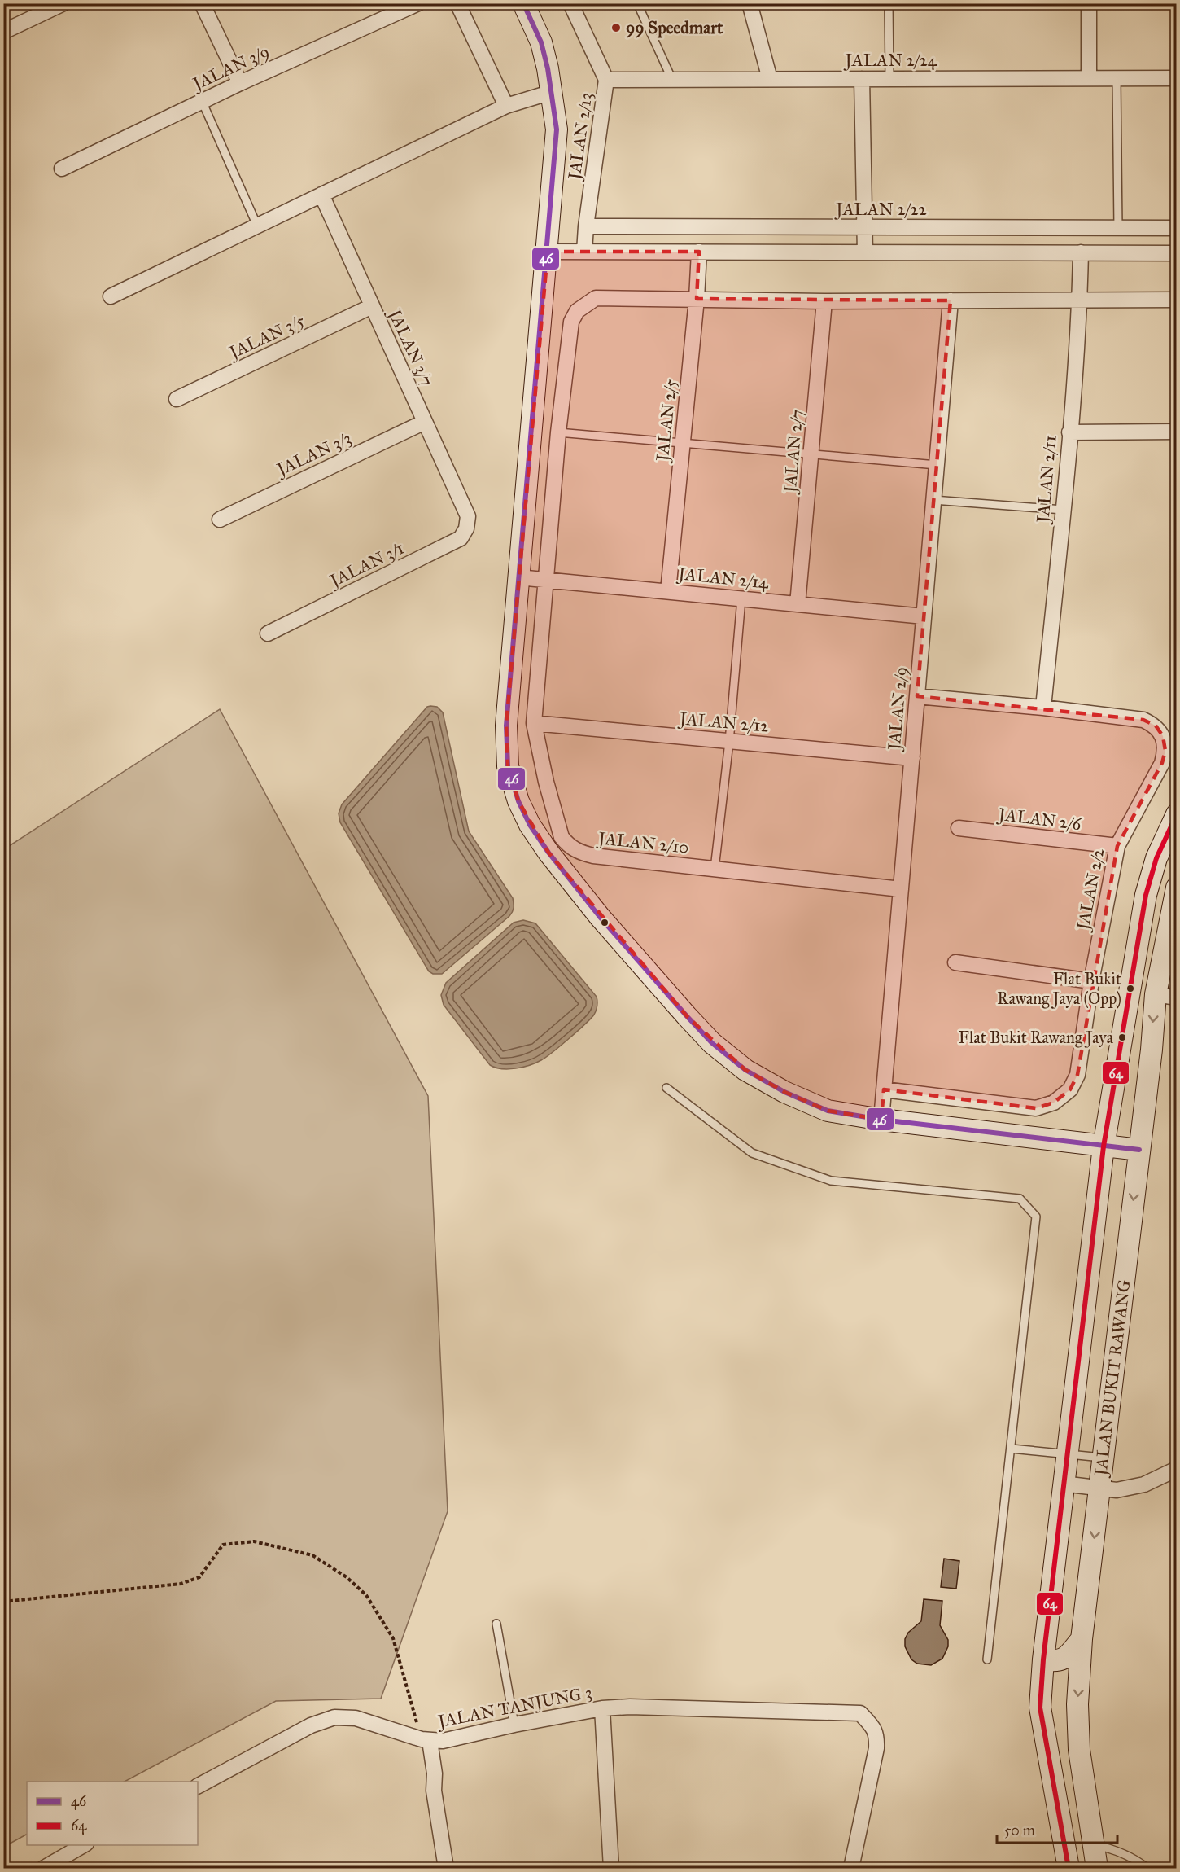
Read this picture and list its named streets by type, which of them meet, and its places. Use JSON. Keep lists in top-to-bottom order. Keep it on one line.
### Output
{"streets":{"street":["JALAN 2/24","JALAN 3/9","JALAN 2/13","JALAN 2/22","JALAN 3/5","JALAN 3/7","JALAN 2/5","JALAN 2/7","JALAN 3/3","JALAN 2/11","JALAN 3/1","JALAN 2/14","JALAN 2/9","JALAN 2/12","JALAN 2/6","JALAN 2/10","JALAN 2/2","JALAN BUKIT RAWANG","JALAN TANJUNG 3"]},"crossings":[["JALAN 2/24","JALAN 2/13"],["JALAN 2/13","JALAN 2/22"],["JALAN 3/5","JALAN 3/7"],["JALAN 3/7","JALAN 3/3"],["JALAN 3/7","JALAN 3/1"],["JALAN 2/5","JALAN 2/14"],["JALAN 2/5","JALAN 2/10"],["JALAN 2/7","JALAN 2/14"],["JALAN 2/7","JALAN 2/10"],["JALAN 2/11","JALAN 2/10"],["JALAN 2/11","JALAN 2/2"],["JALAN 2/14","JALAN 2/9"],["JALAN 2/14","JALAN 2/10"],["JALAN 2/9","JALAN 2/12"],["JALAN 2/9","JALAN 2/10"],["JALAN 2/9","JALAN 2/2"],["JALAN 2/12","JALAN 2/10"],["JALAN 2/6","JALAN 2/2"]],"places":["99 Speedmart","Flat Bukit Rawang Jaya (Opp)","Flat Bukit Rawang Jaya"],"lines":["transit line 46","transit line 64"],"legend":["46","64"],"scale_bar":"50 m"}
